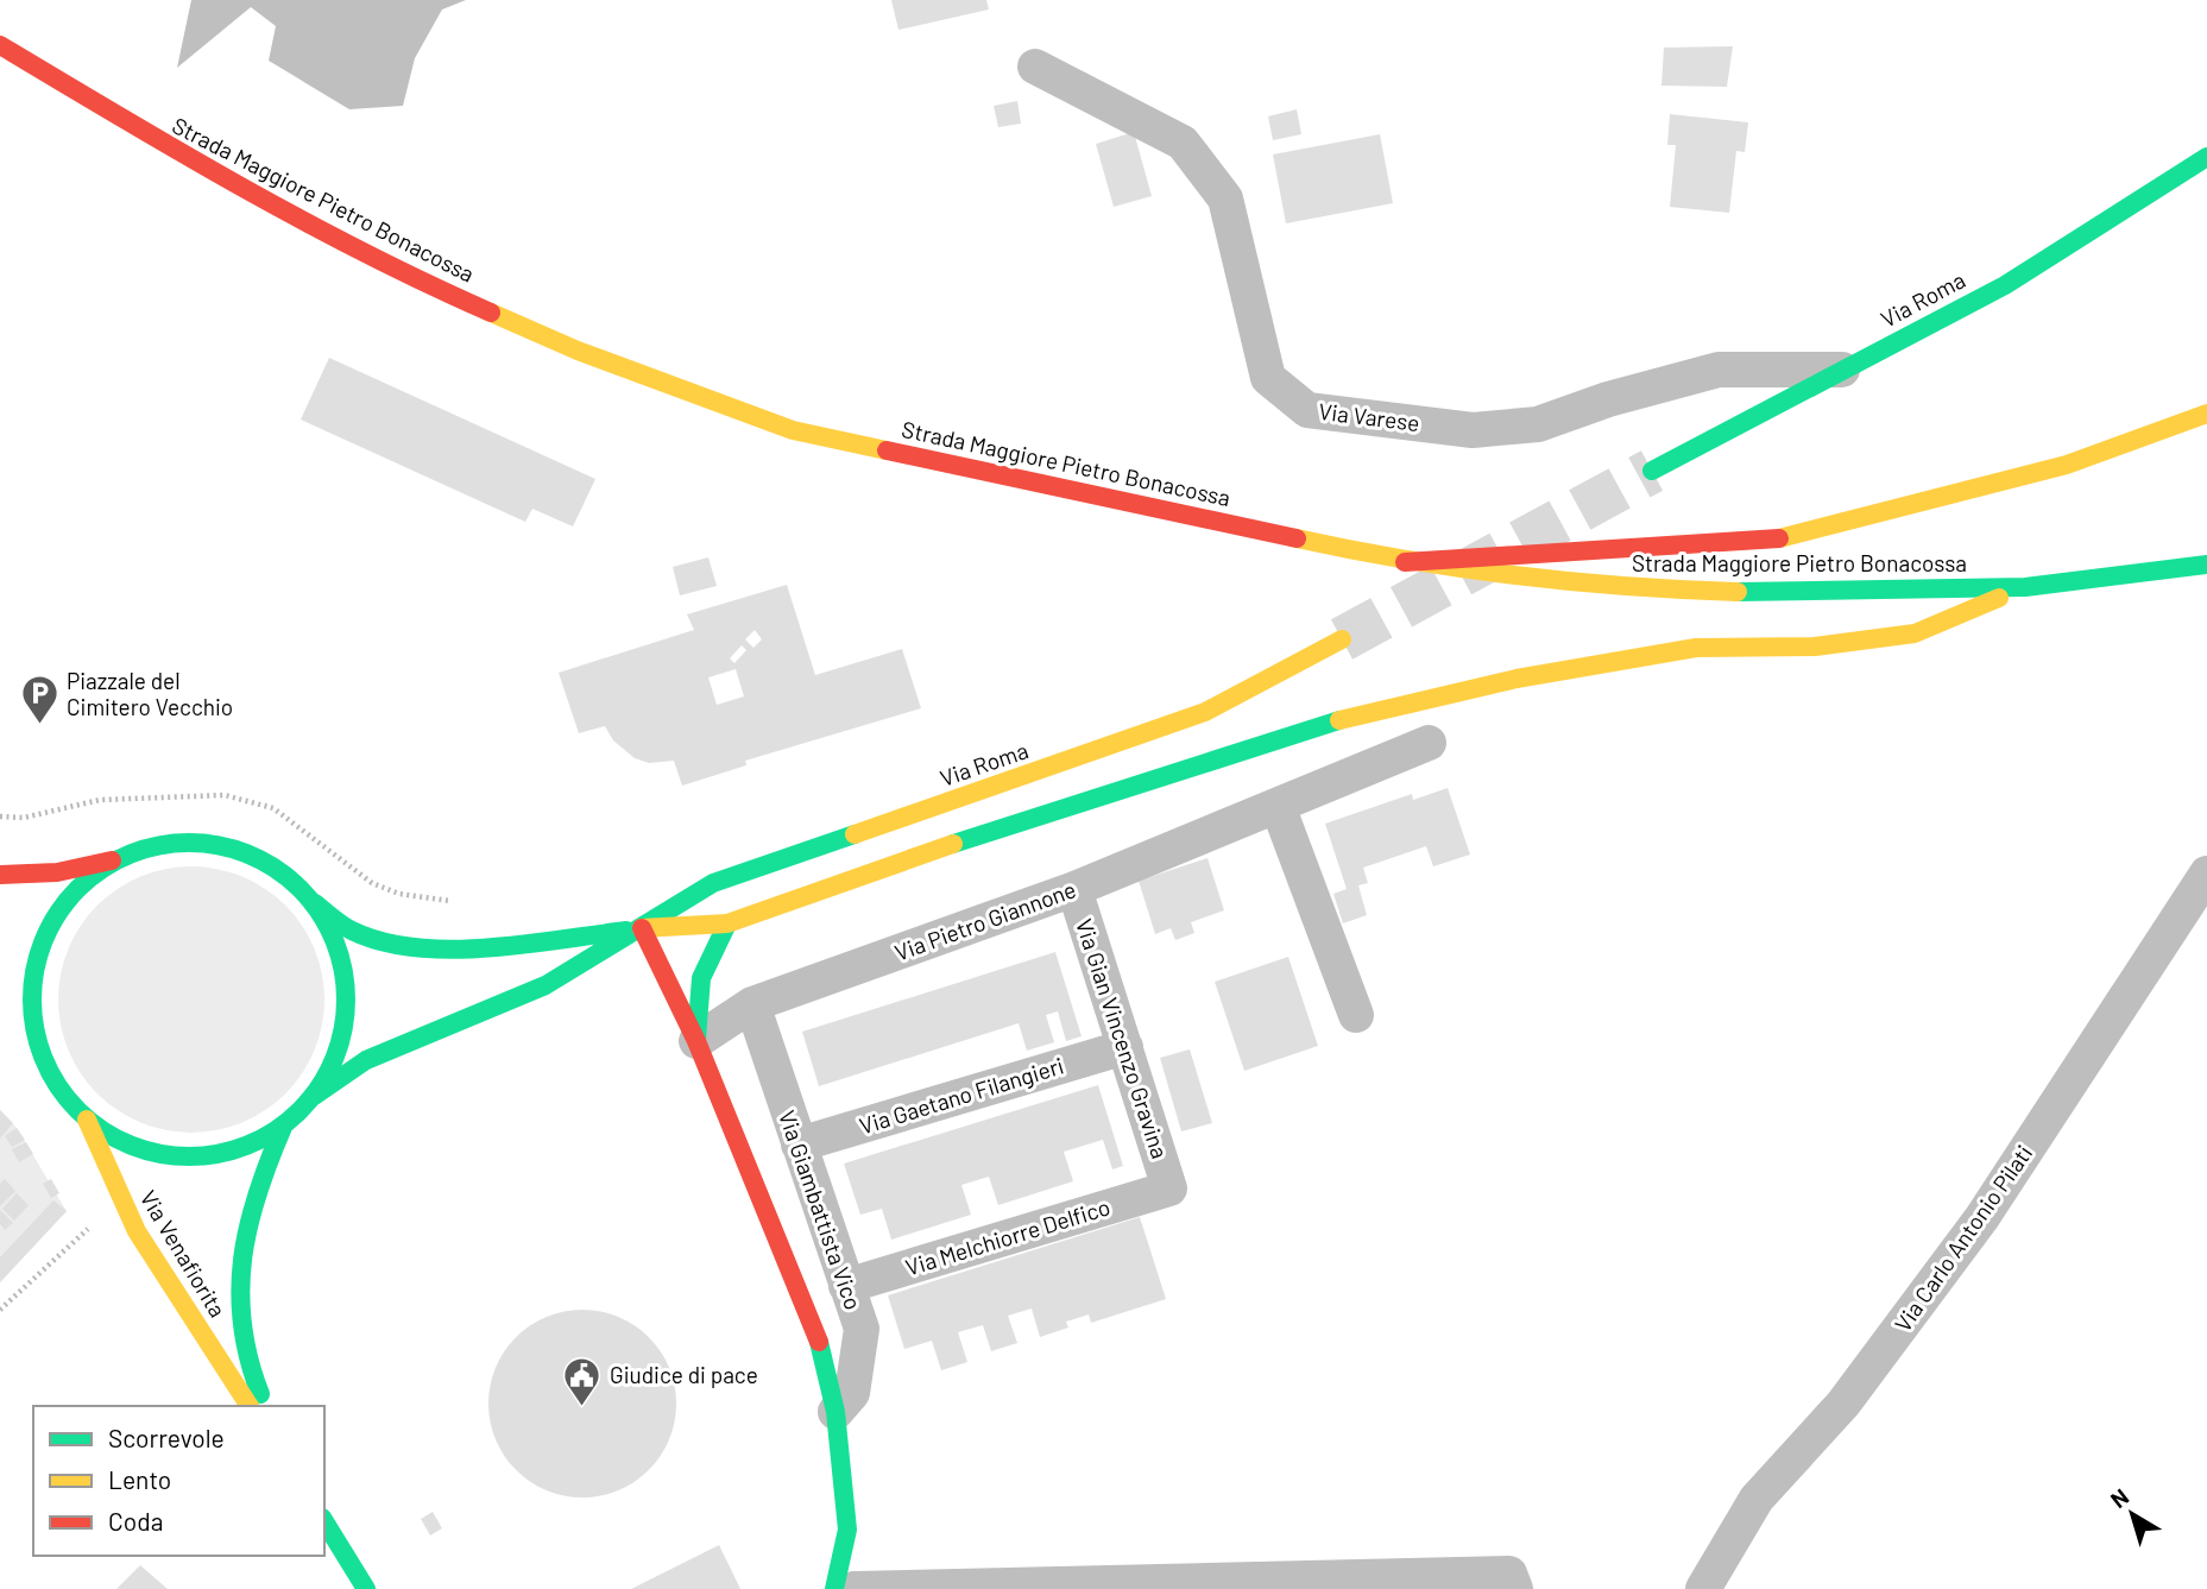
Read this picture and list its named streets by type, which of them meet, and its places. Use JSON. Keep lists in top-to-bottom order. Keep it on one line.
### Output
{"streets":{"main road":["Strada Maggiore Pietro Bonacossa","Via Roma","Via Giambattista Vico","Via Venafiorita"],"street":["Via Varese","Via Pietro Giannone","Via Gian Vincenzo Gravina","Via Gaetano Filangieri","Via Melchiorre Delfico","Via Carlo Antonio Pilati"]},"crossings":[["Via Roma","Via Varese"],["Via Roma","Via Giambattista Vico"],["Via Pietro Giannone","Via Gian Vincenzo Gravina"],["Via Pietro Giannone","Via Giambattista Vico"],["Via Gian Vincenzo Gravina","Via Gaetano Filangieri"],["Via Gian Vincenzo Gravina","Via Melchiorre Delfico"],["Via Gaetano Filangieri","Via Giambattista Vico"],["Via Giambattista Vico","Via Melchiorre Delfico"]],"places":{"parking":["Piazzale del Cimitero Vecchio"],"public building":["Giudice di pace"]},"legend":["Scorrevole","Lento","Coda"],"north":"top left"}
